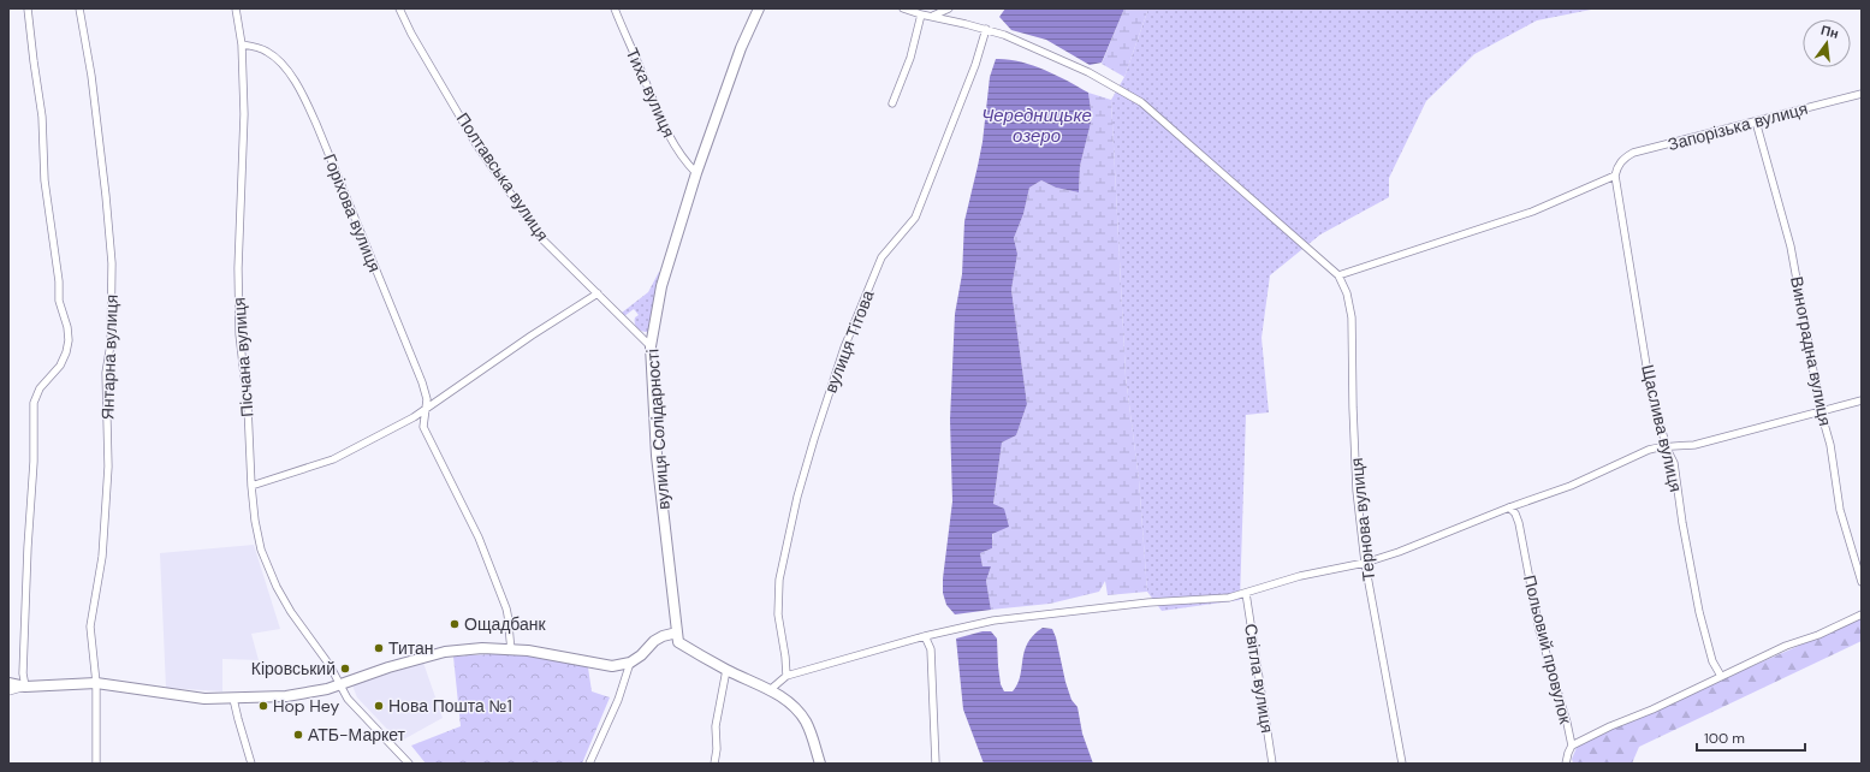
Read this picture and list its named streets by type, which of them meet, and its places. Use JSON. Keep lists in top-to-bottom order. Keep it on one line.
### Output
{"streets":{"main road":["вулиця Солідарності"],"street":["Тиха вулиця","Запорізька вулиця","Полтавська вулиця","Горіхова вулиця","вулиця Тітова","Виноградна вулиця","Янтарна вулиця","Пісчана вулиця","Щаслива вулиця","Тернова вулиця","Польовий провулок","Світла вулиця"]},"crossings":[["Тиха вулиця","вулиця Солідарності"],["Запорізька вулиця","Виноградна вулиця"],["Запорізька вулиця","Щаслива вулиця"],["Полтавська вулиця","вулиця Солідарності"],["Горіхова вулиця","Пісчана вулиця"]],"water":["Чередницьке озеро"],"places":["Ощадбанк","Титан","Кіровський","Hop Hey","Нова Пошта №1","АТБ-Маркет"],"scale_bar":"100 m","north":"top"}
